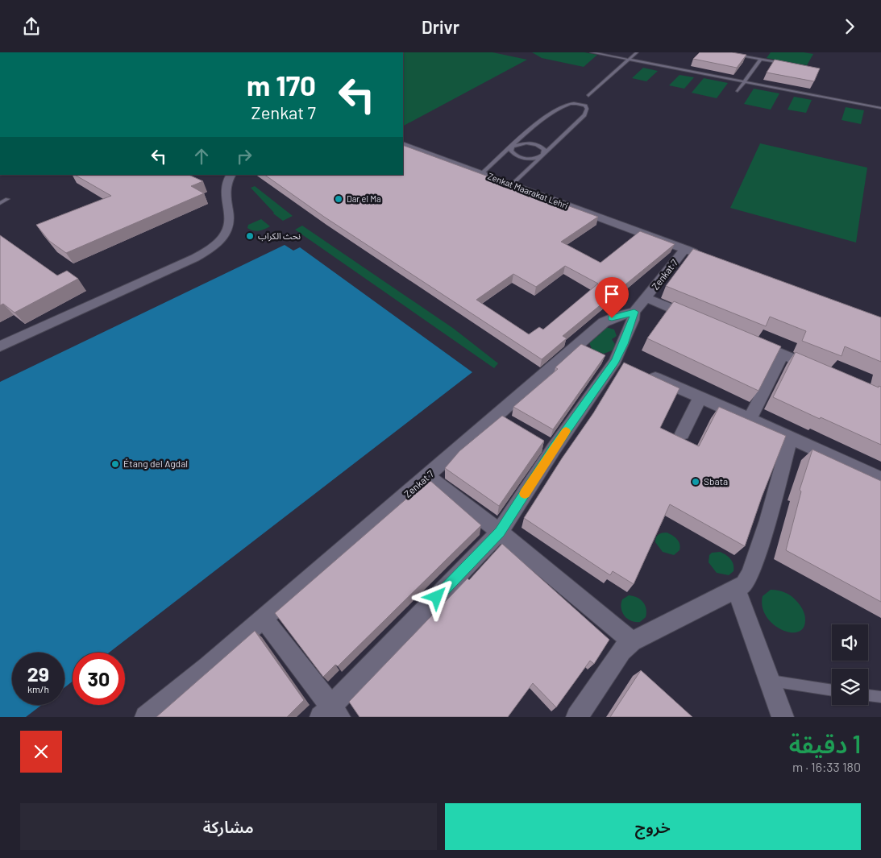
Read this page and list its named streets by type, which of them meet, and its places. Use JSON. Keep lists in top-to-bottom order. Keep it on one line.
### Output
{"streets":{"street":["Zenkat Maarakat Lehri","Zenkat 7"]},"crossings":[["Zenkat Maarakat Lehri","Zenkat 7"]],"places":["Dar el Ma","نحث الكراب","Étang del Agdal","Sbata"],"page":{"header":"Drivr","turn":["170 m","Zenkat 7"],"speed":"29 km/h","limit":"30","heading":["1 دقيقة","180 m · 16:33"],"buttons":["خروج","مشاركة"]}}
